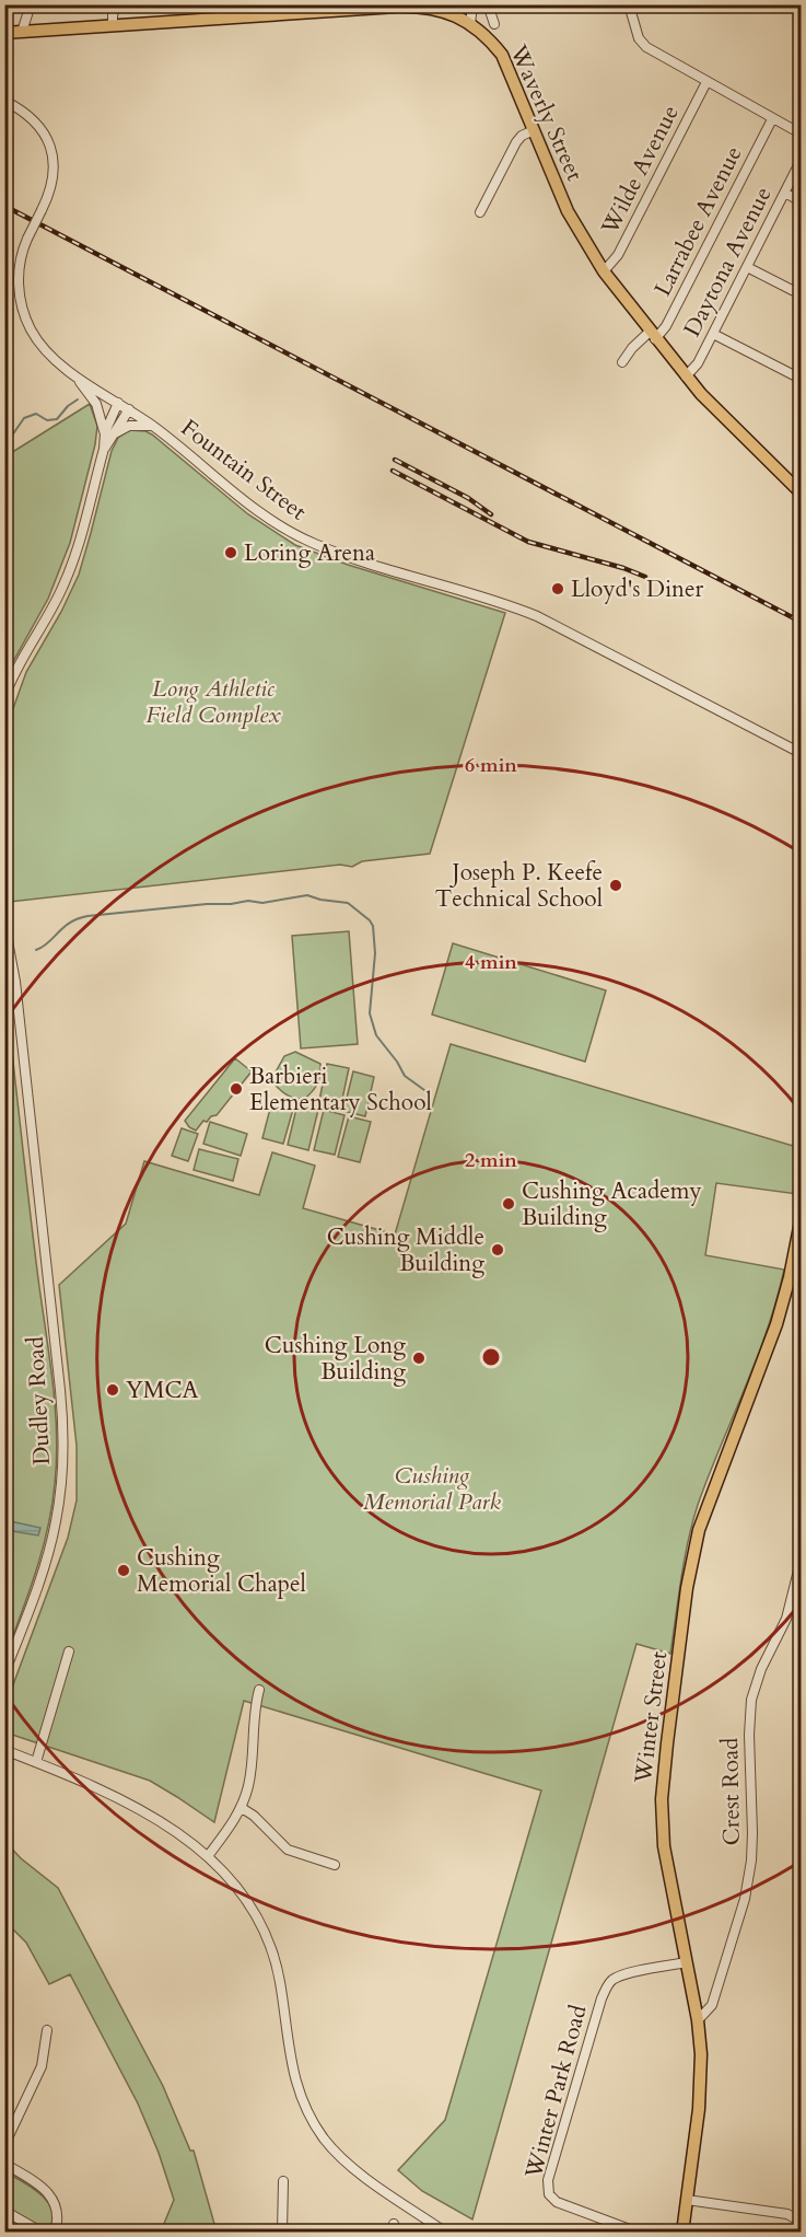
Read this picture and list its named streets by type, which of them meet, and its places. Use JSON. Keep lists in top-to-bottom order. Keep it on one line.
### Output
{"streets":{"main road":["Waverly Street","Winter Street"],"street":["Wilde Avenue","Larrabee Avenue","Daytona Avenue","Fountain Street","Dudley Road","Crest Road","Winter Park Road"]},"crossings":[["Waverly Street","Wilde Avenue"],["Waverly Street","Larrabee Avenue"],["Waverly Street","Daytona Avenue"],["Winter Street","Crest Road"],["Winter Street","Winter Park Road"]],"parks":["Long Athletic Field Complex","Cushing Memorial Park"],"places":["Loring Arena","Lloyd's Diner","Joseph P. Keefe Technical School","Barbieri Elementary School","Cushing Academy Building","Cushing Middle Building","Cushing Long Building","YMCA","Cushing Memorial Chapel"],"rings":["6 min","4 min","2 min"]}
